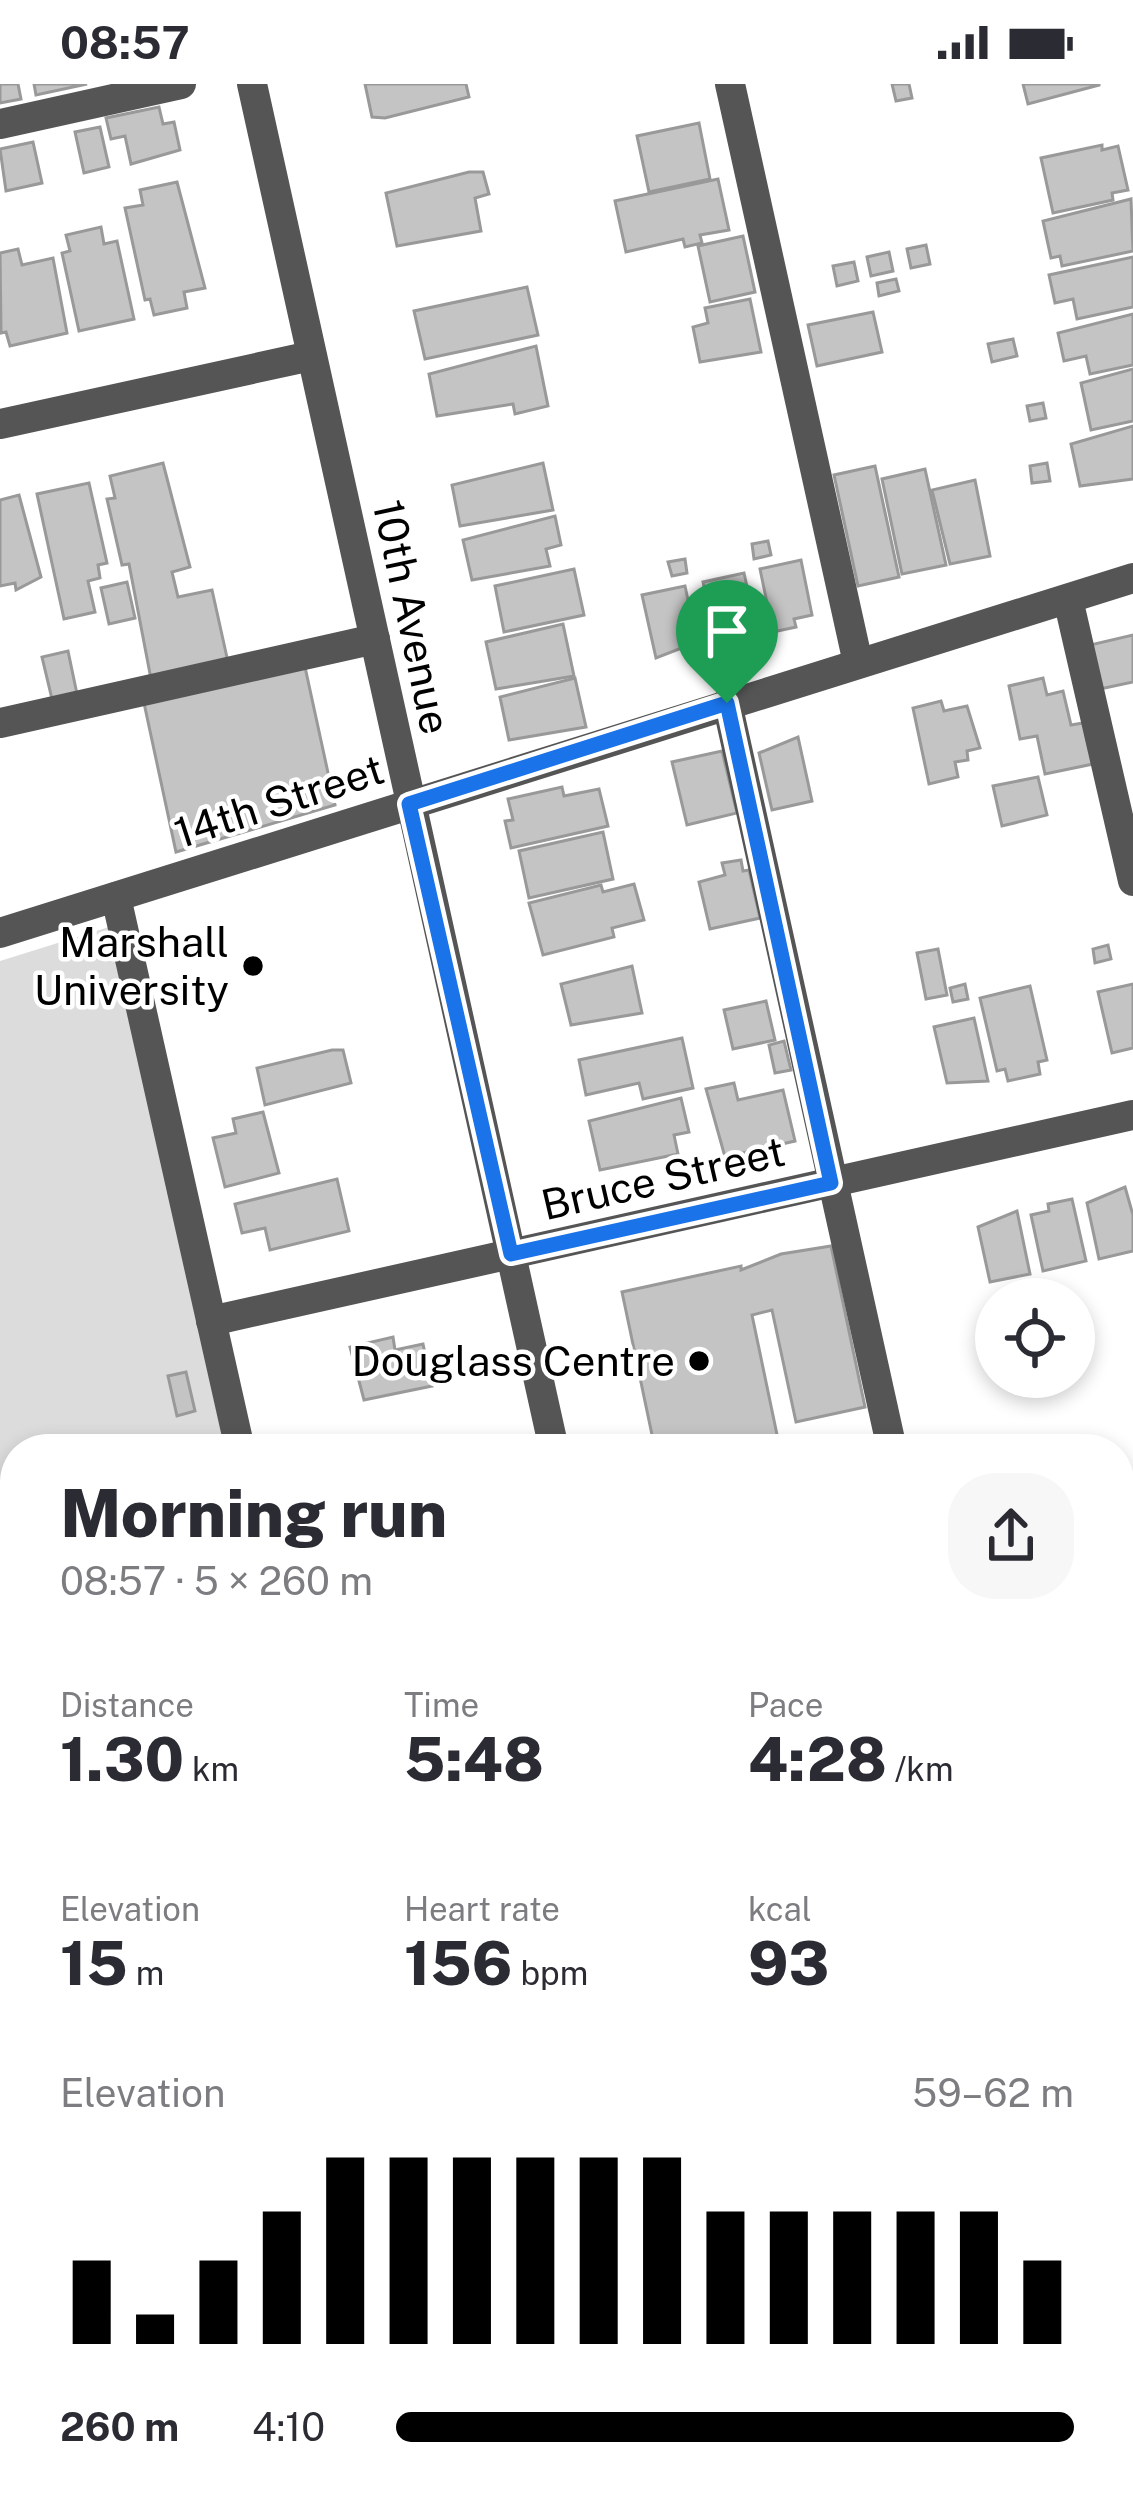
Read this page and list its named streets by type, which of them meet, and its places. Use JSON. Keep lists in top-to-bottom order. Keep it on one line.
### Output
{"streets":{"street":["10th Avenue","14th Street","Bruce Street"]},"crossings":[["10th Avenue","14th Street"],["10th Avenue","Bruce Street"]],"places":["Marshall University","Douglass Centre"],"page":{"status":"08:57","heading":["Morning run","08:57 · 5 × 260 m"],"stats":[["Distance","1.30 km"],["Time","5:48"],["Pace","4:28 /km"],["Elevation","15 m"],["Heart rate","156 bpm"],["kcal","93"]],"chart":["Elevation","59–62 m"],"list":[{"name":"260 m","note":"4:10"}]}}
